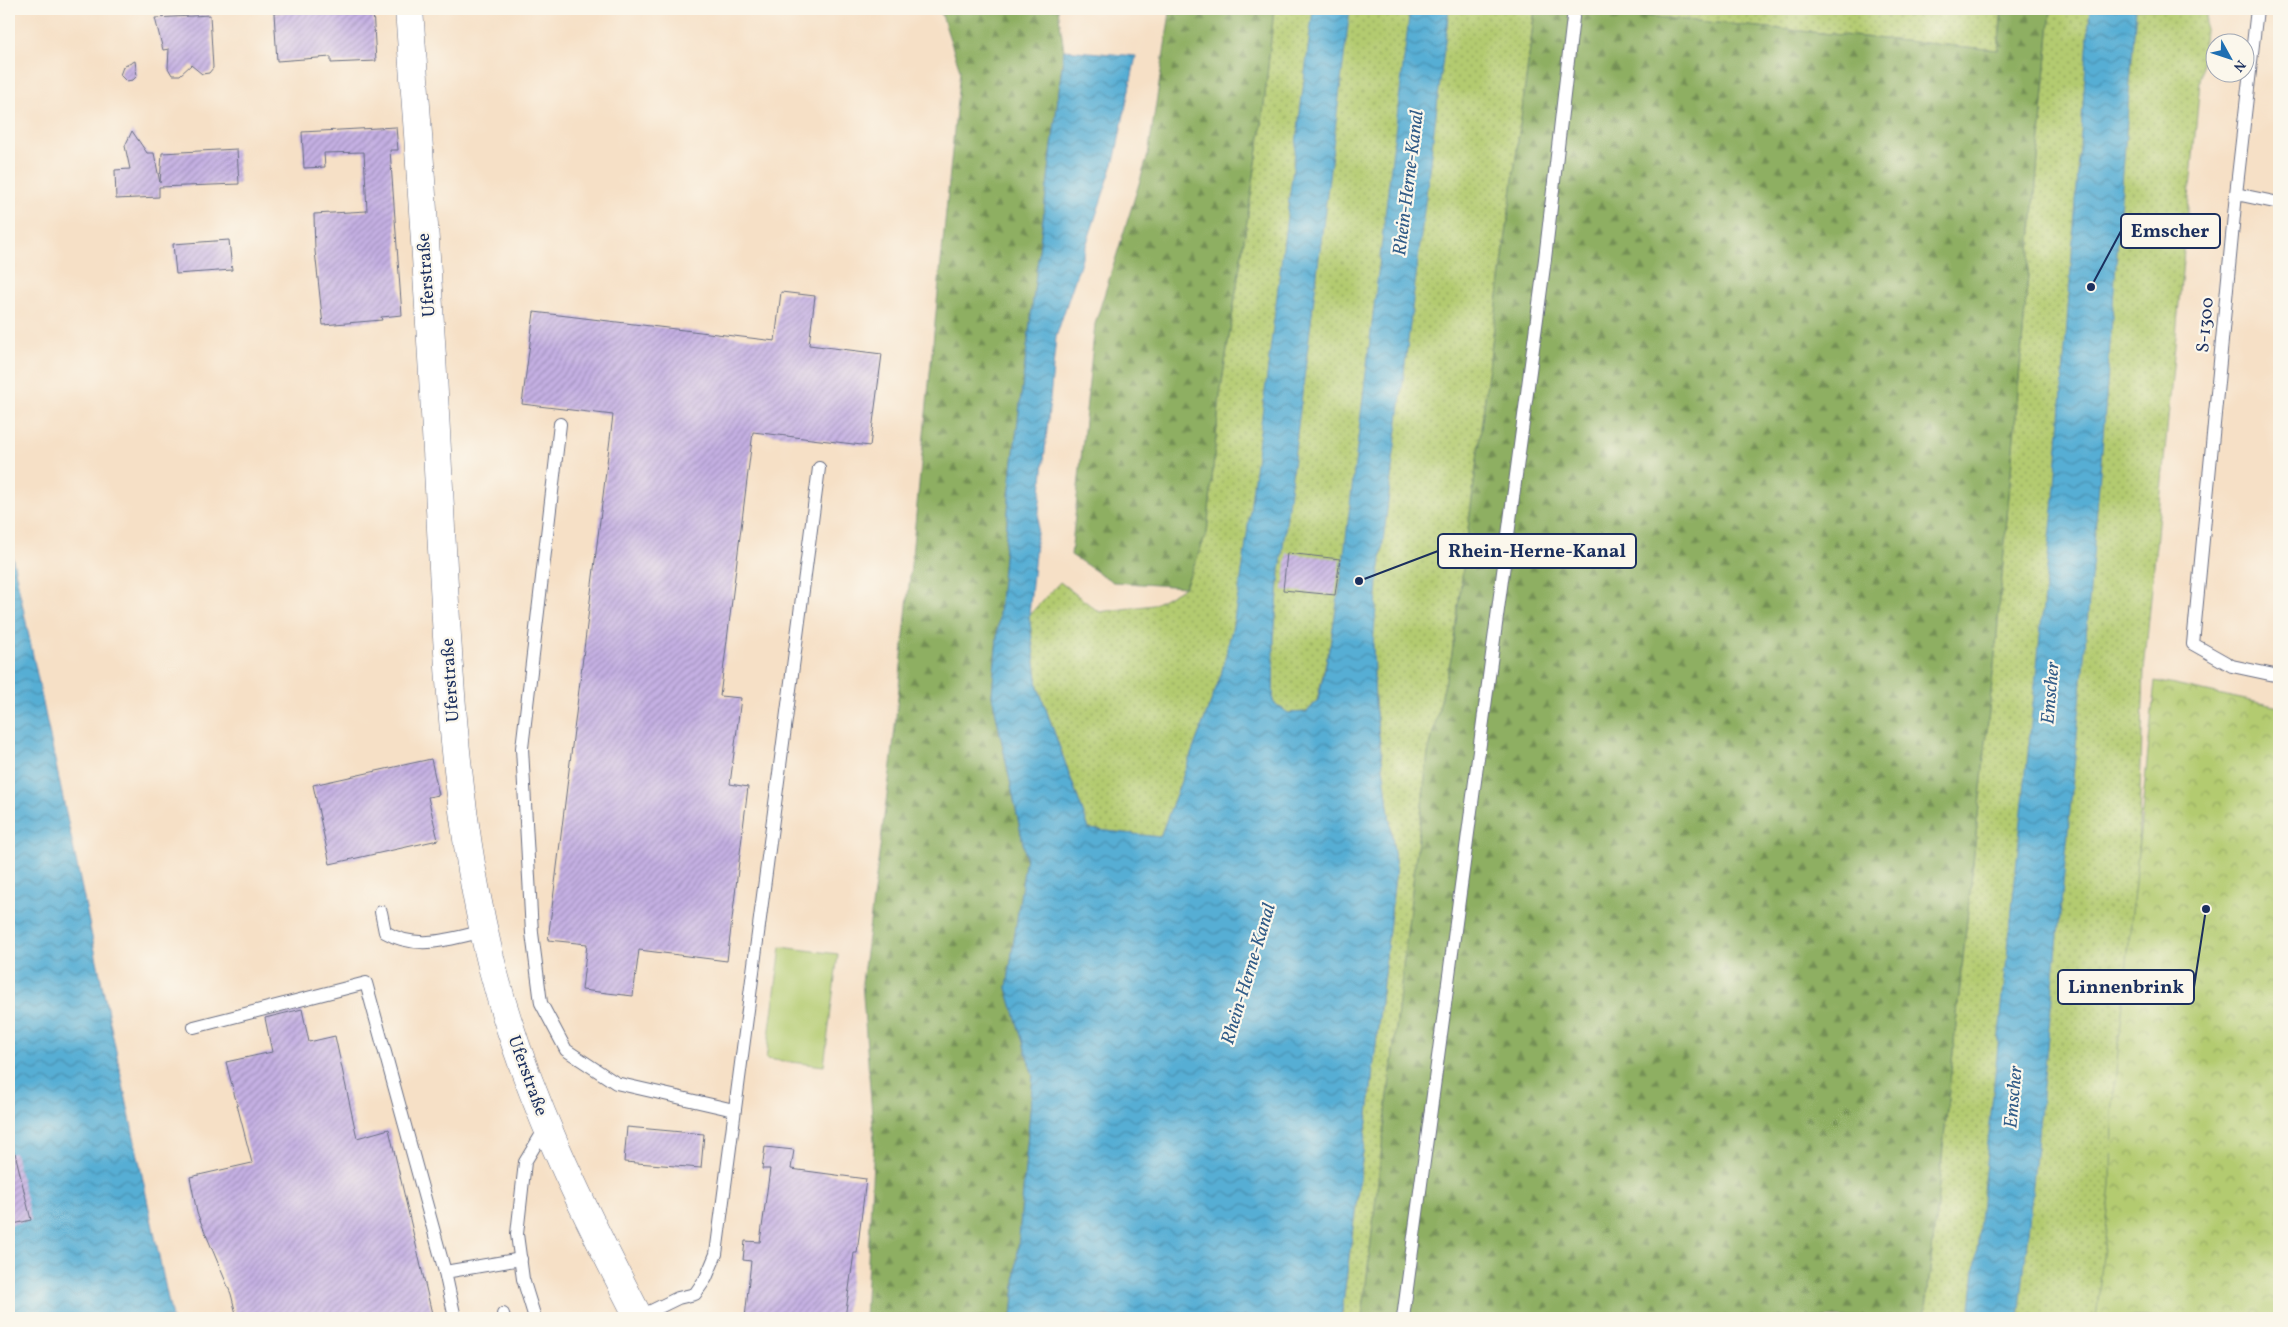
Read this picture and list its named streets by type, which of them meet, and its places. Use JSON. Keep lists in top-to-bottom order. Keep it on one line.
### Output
{"streets":{"main road":["Uferstraße"],"lane":["S-1300"]},"water":["Rhein-Herne-Kanal","Emscher"],"places":["Emscher","Rhein-Herne-Kanal","Linnenbrink"],"north":"bottom right"}
